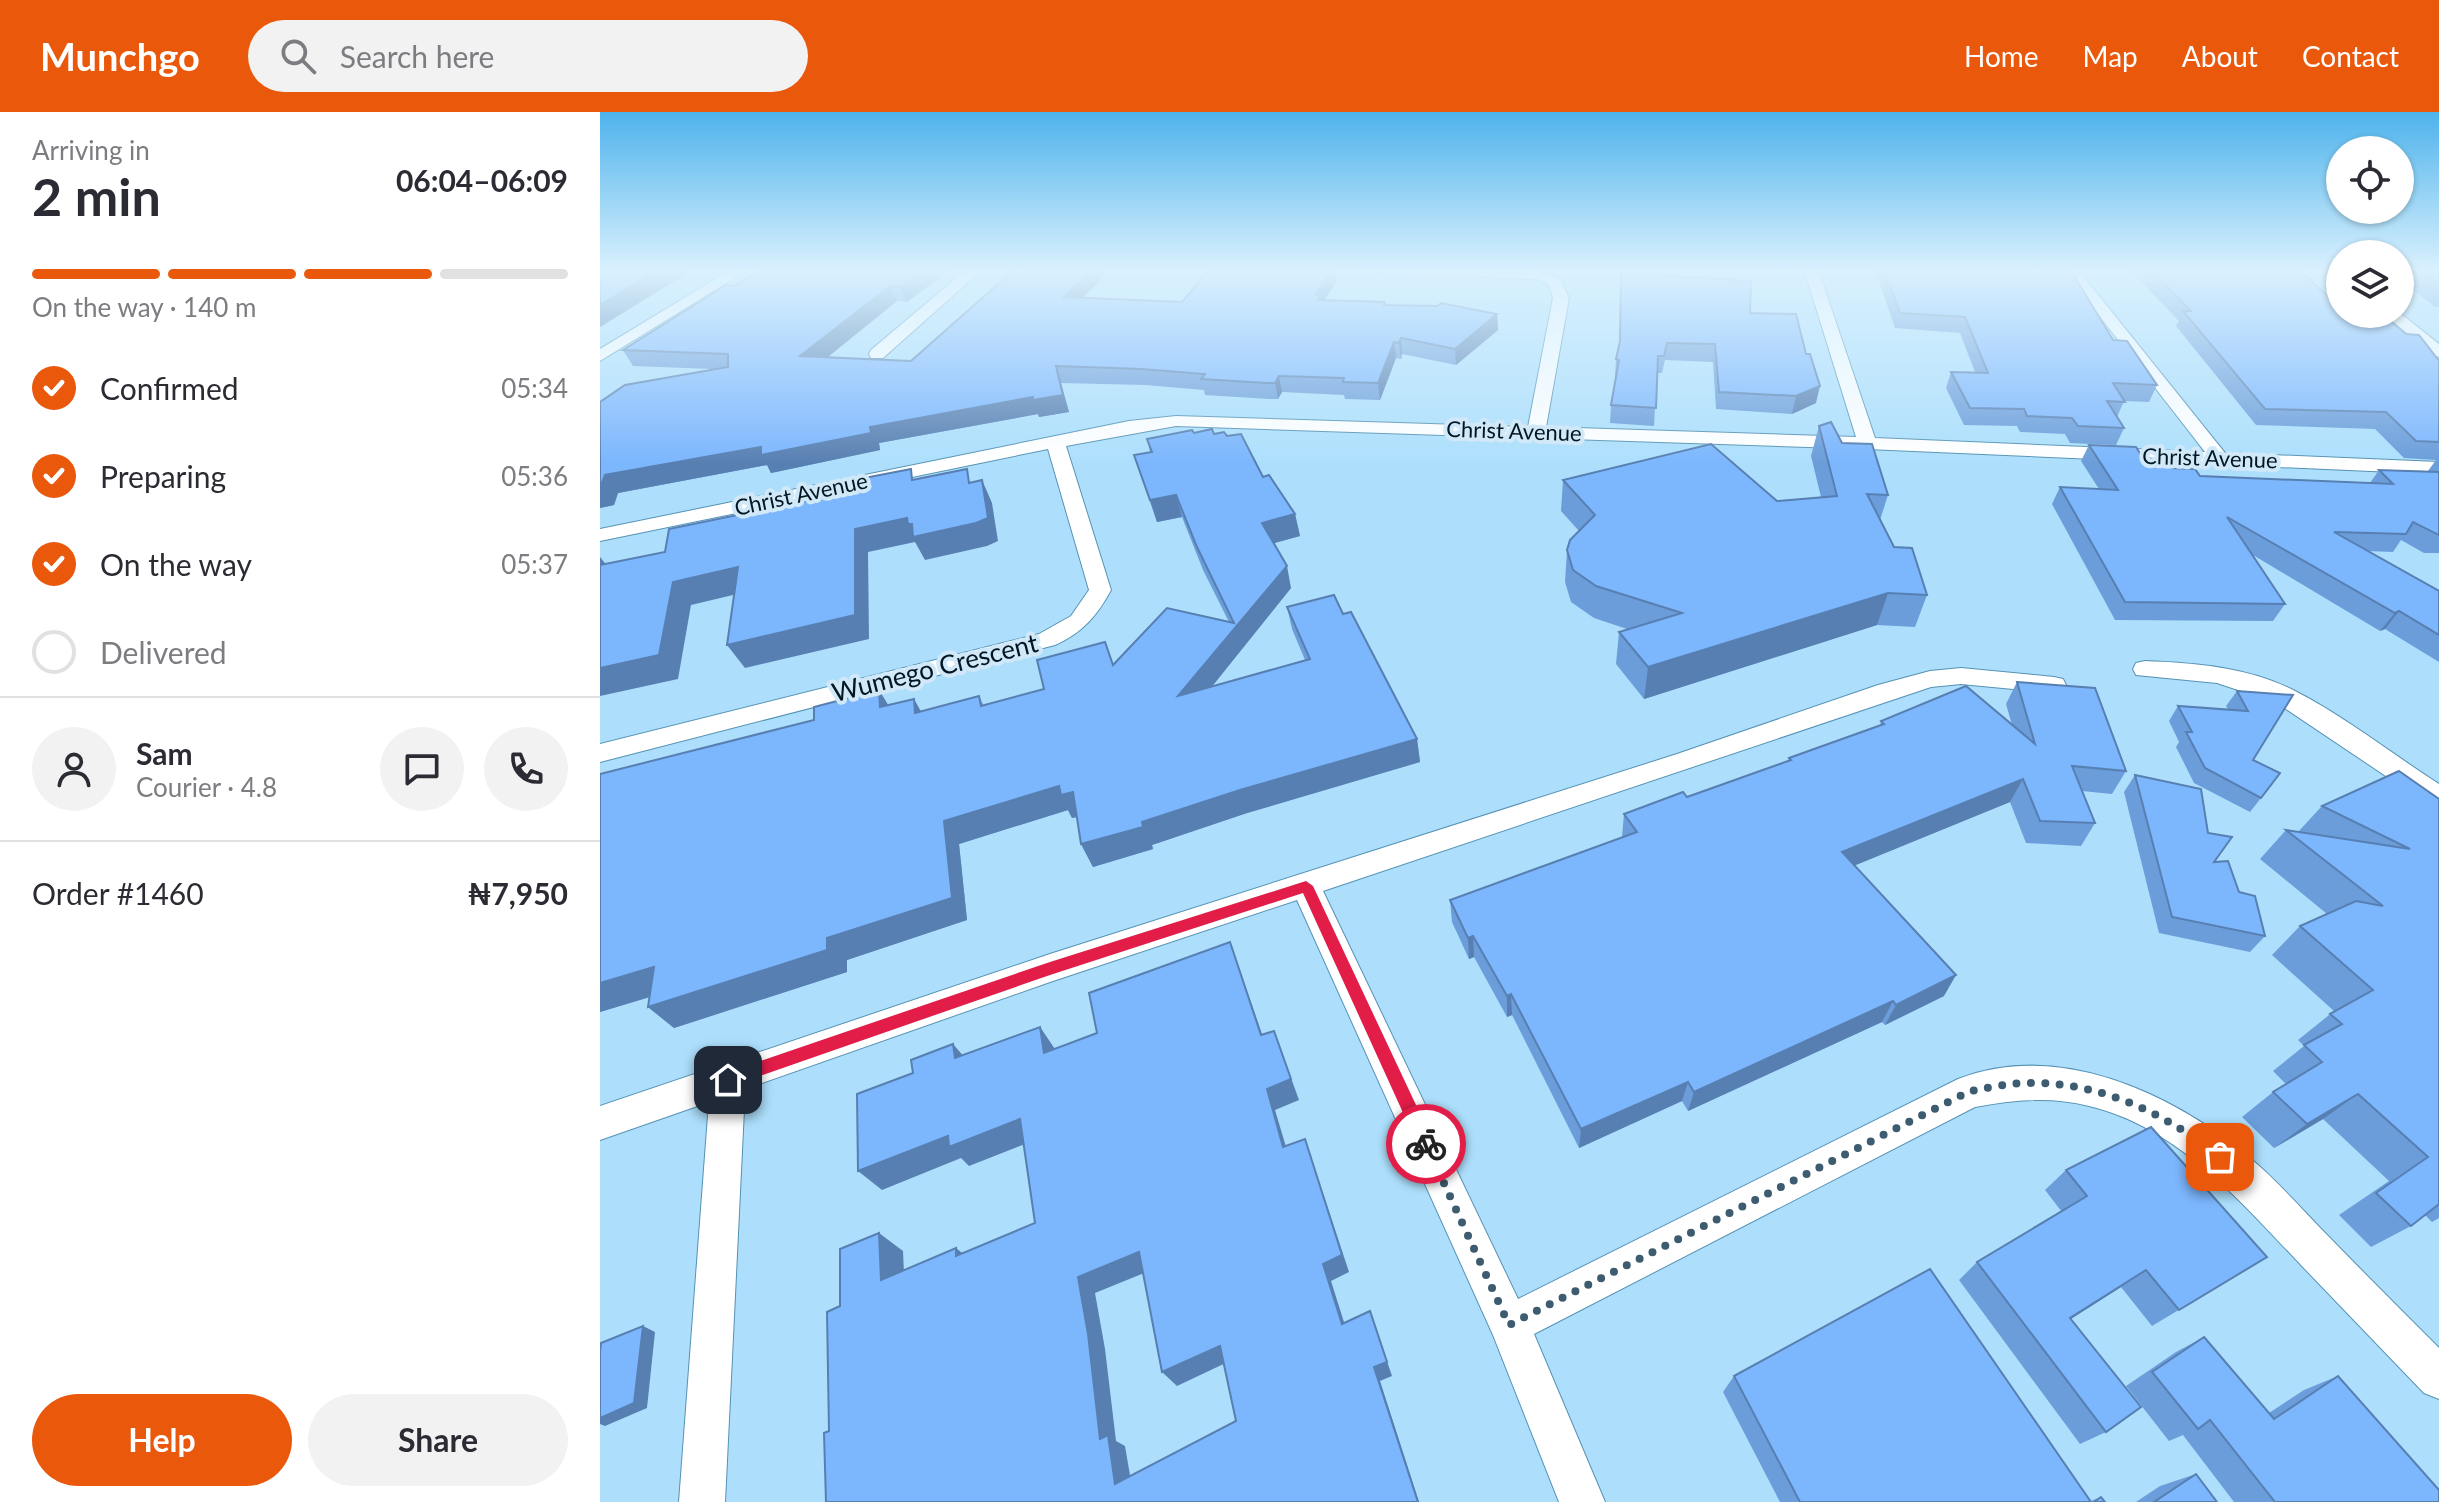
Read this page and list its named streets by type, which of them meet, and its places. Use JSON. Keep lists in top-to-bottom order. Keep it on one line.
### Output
{"streets":{"street":["Christ Avenue","Wumego Crescent"]},"crossings":[["Christ Avenue","Wumego Crescent"]],"page":{"header":"Munchgo","search":"Search here","nav":["Home","Map","About","Contact"],"heading":["2 min","Arriving in","06:04–06:09"],"panel":["Sam","Courier · 4.8","Order #1460","₦7,950"],"bar":"On the way · 140 m","list":[["Confirmed","05:34"],["Preparing","05:36"],["On the way","05:37"],"Delivered"],"buttons":["Help","Share"]}}
